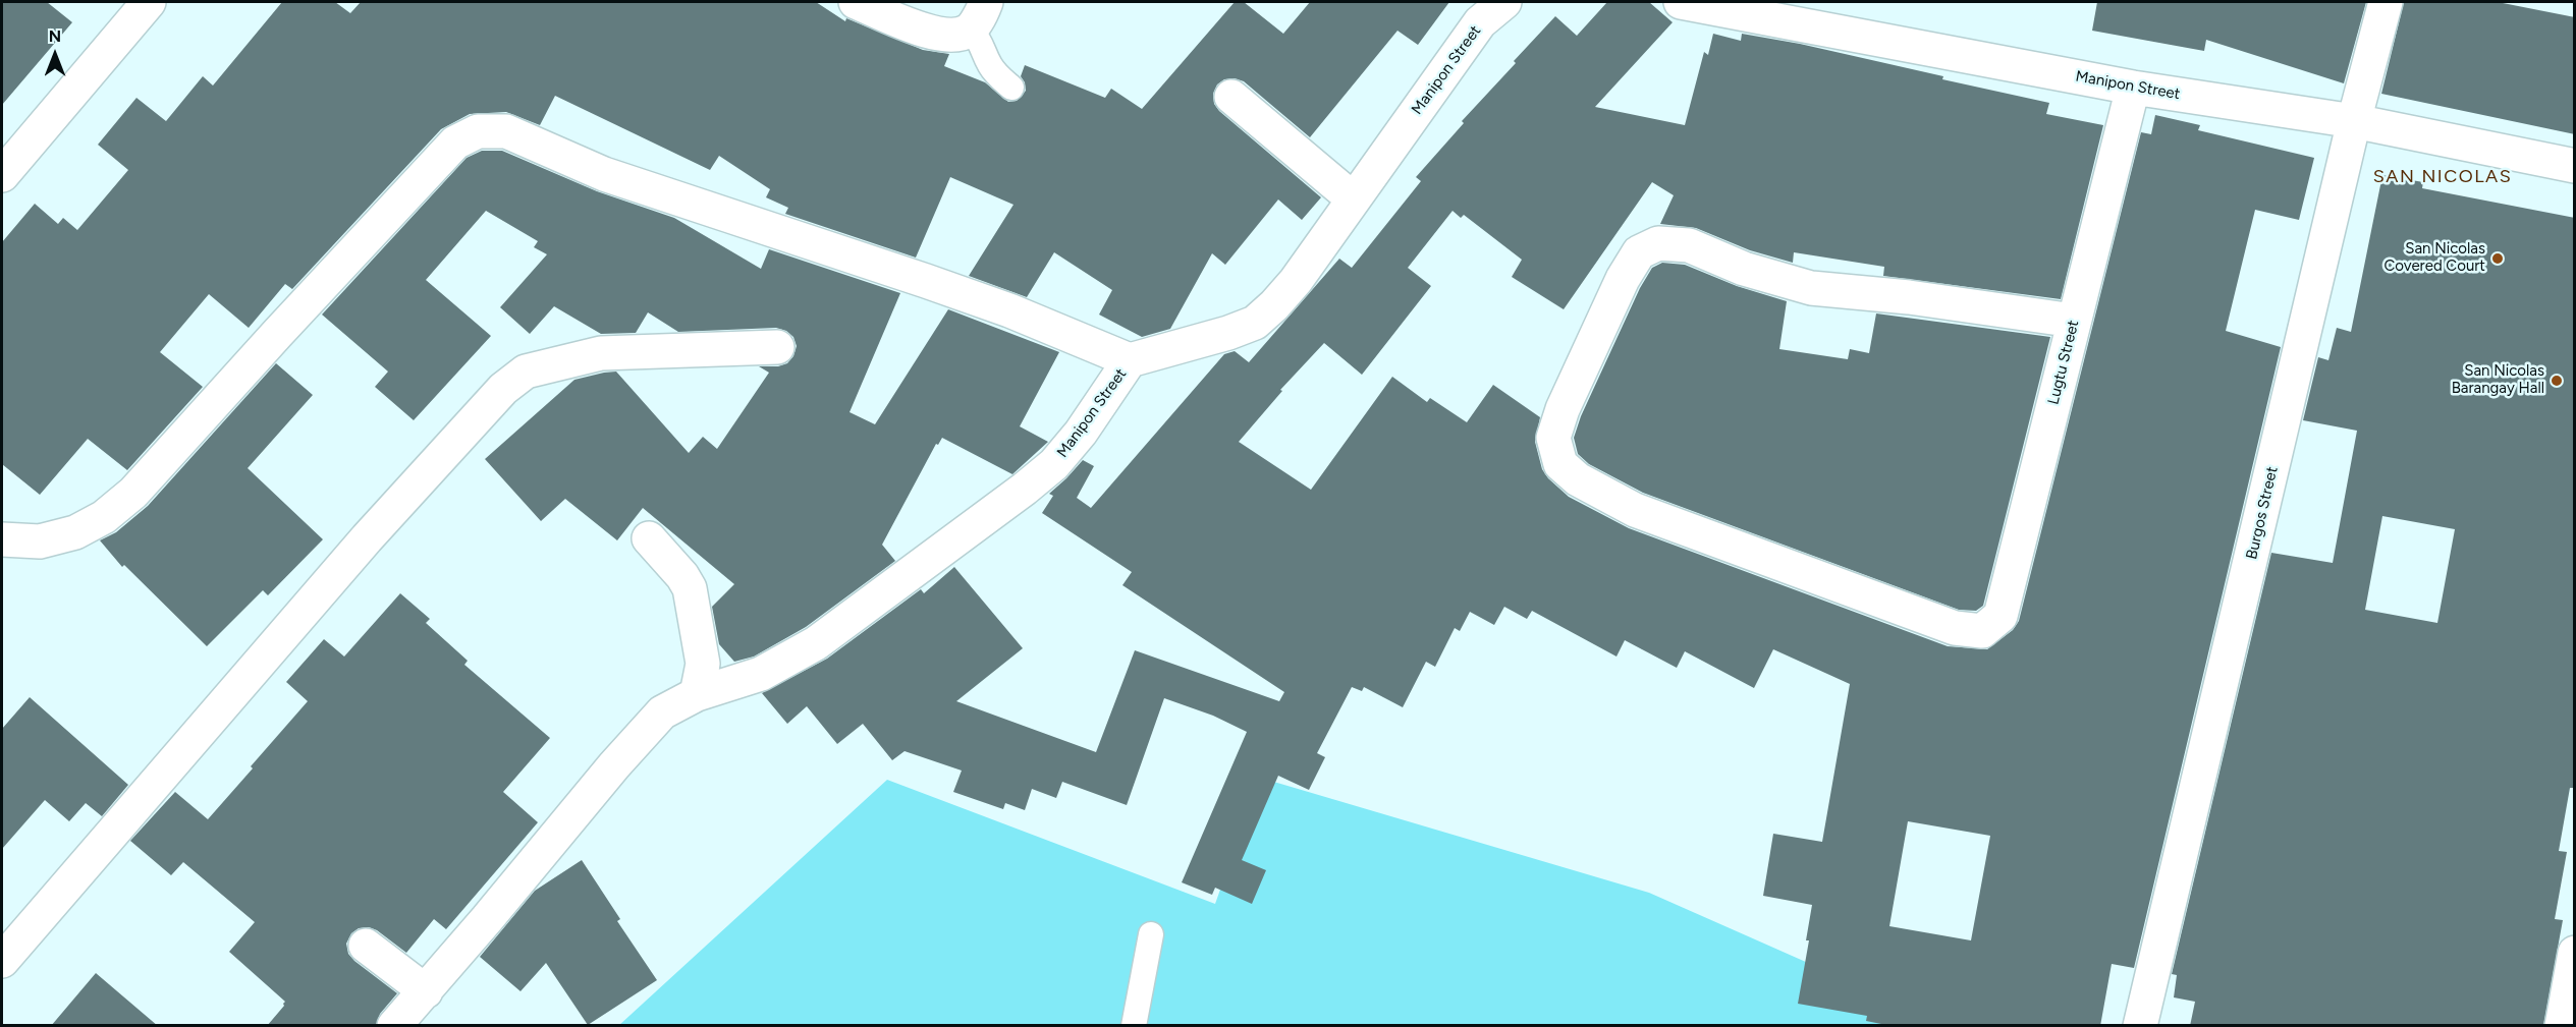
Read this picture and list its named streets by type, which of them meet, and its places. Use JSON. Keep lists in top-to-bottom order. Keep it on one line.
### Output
{"streets":{"main road":["Manipon Street","Lugtu Street","Burgos Street"]},"crossings":[["Manipon Street","Lugtu Street"],["Manipon Street","Burgos Street"]],"districts":["SAN NICOLAS"],"places":["San Nicolas Covered Court","San Nicolas Barangay Hall"],"north":"top"}
